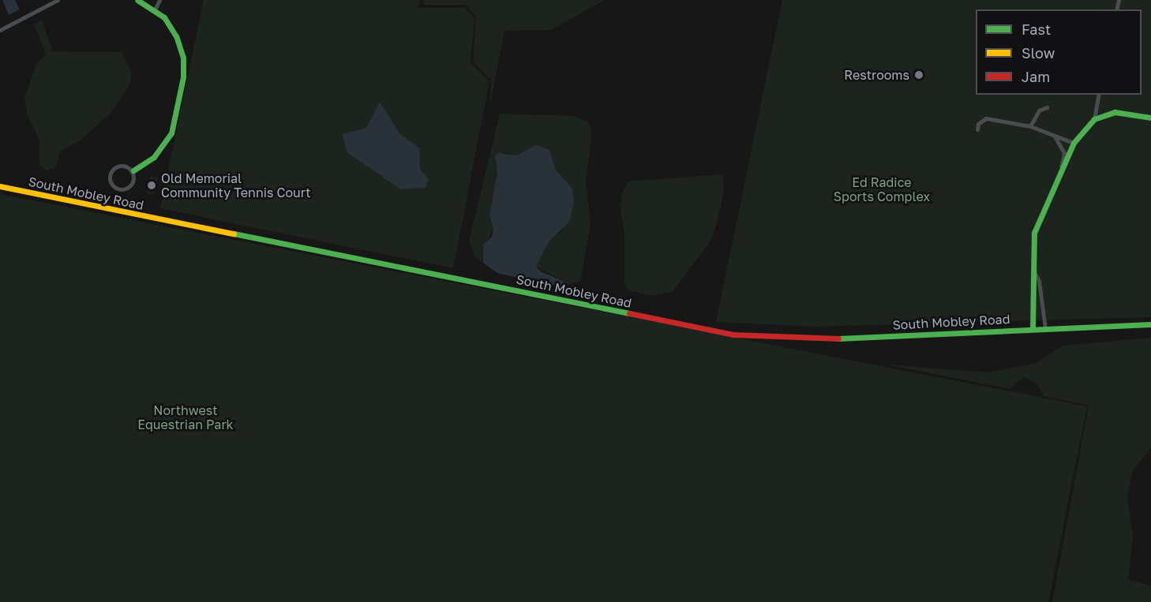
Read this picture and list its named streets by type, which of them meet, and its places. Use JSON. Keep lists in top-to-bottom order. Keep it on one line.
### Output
{"streets":{"street":["South Mobley Road"]},"parks":["Ed Radice Sports Complex","Northwest Equestrian Park"],"places":["Restrooms","Old Memorial Community Tennis Court"],"legend":["Fast","Slow","Jam"]}
